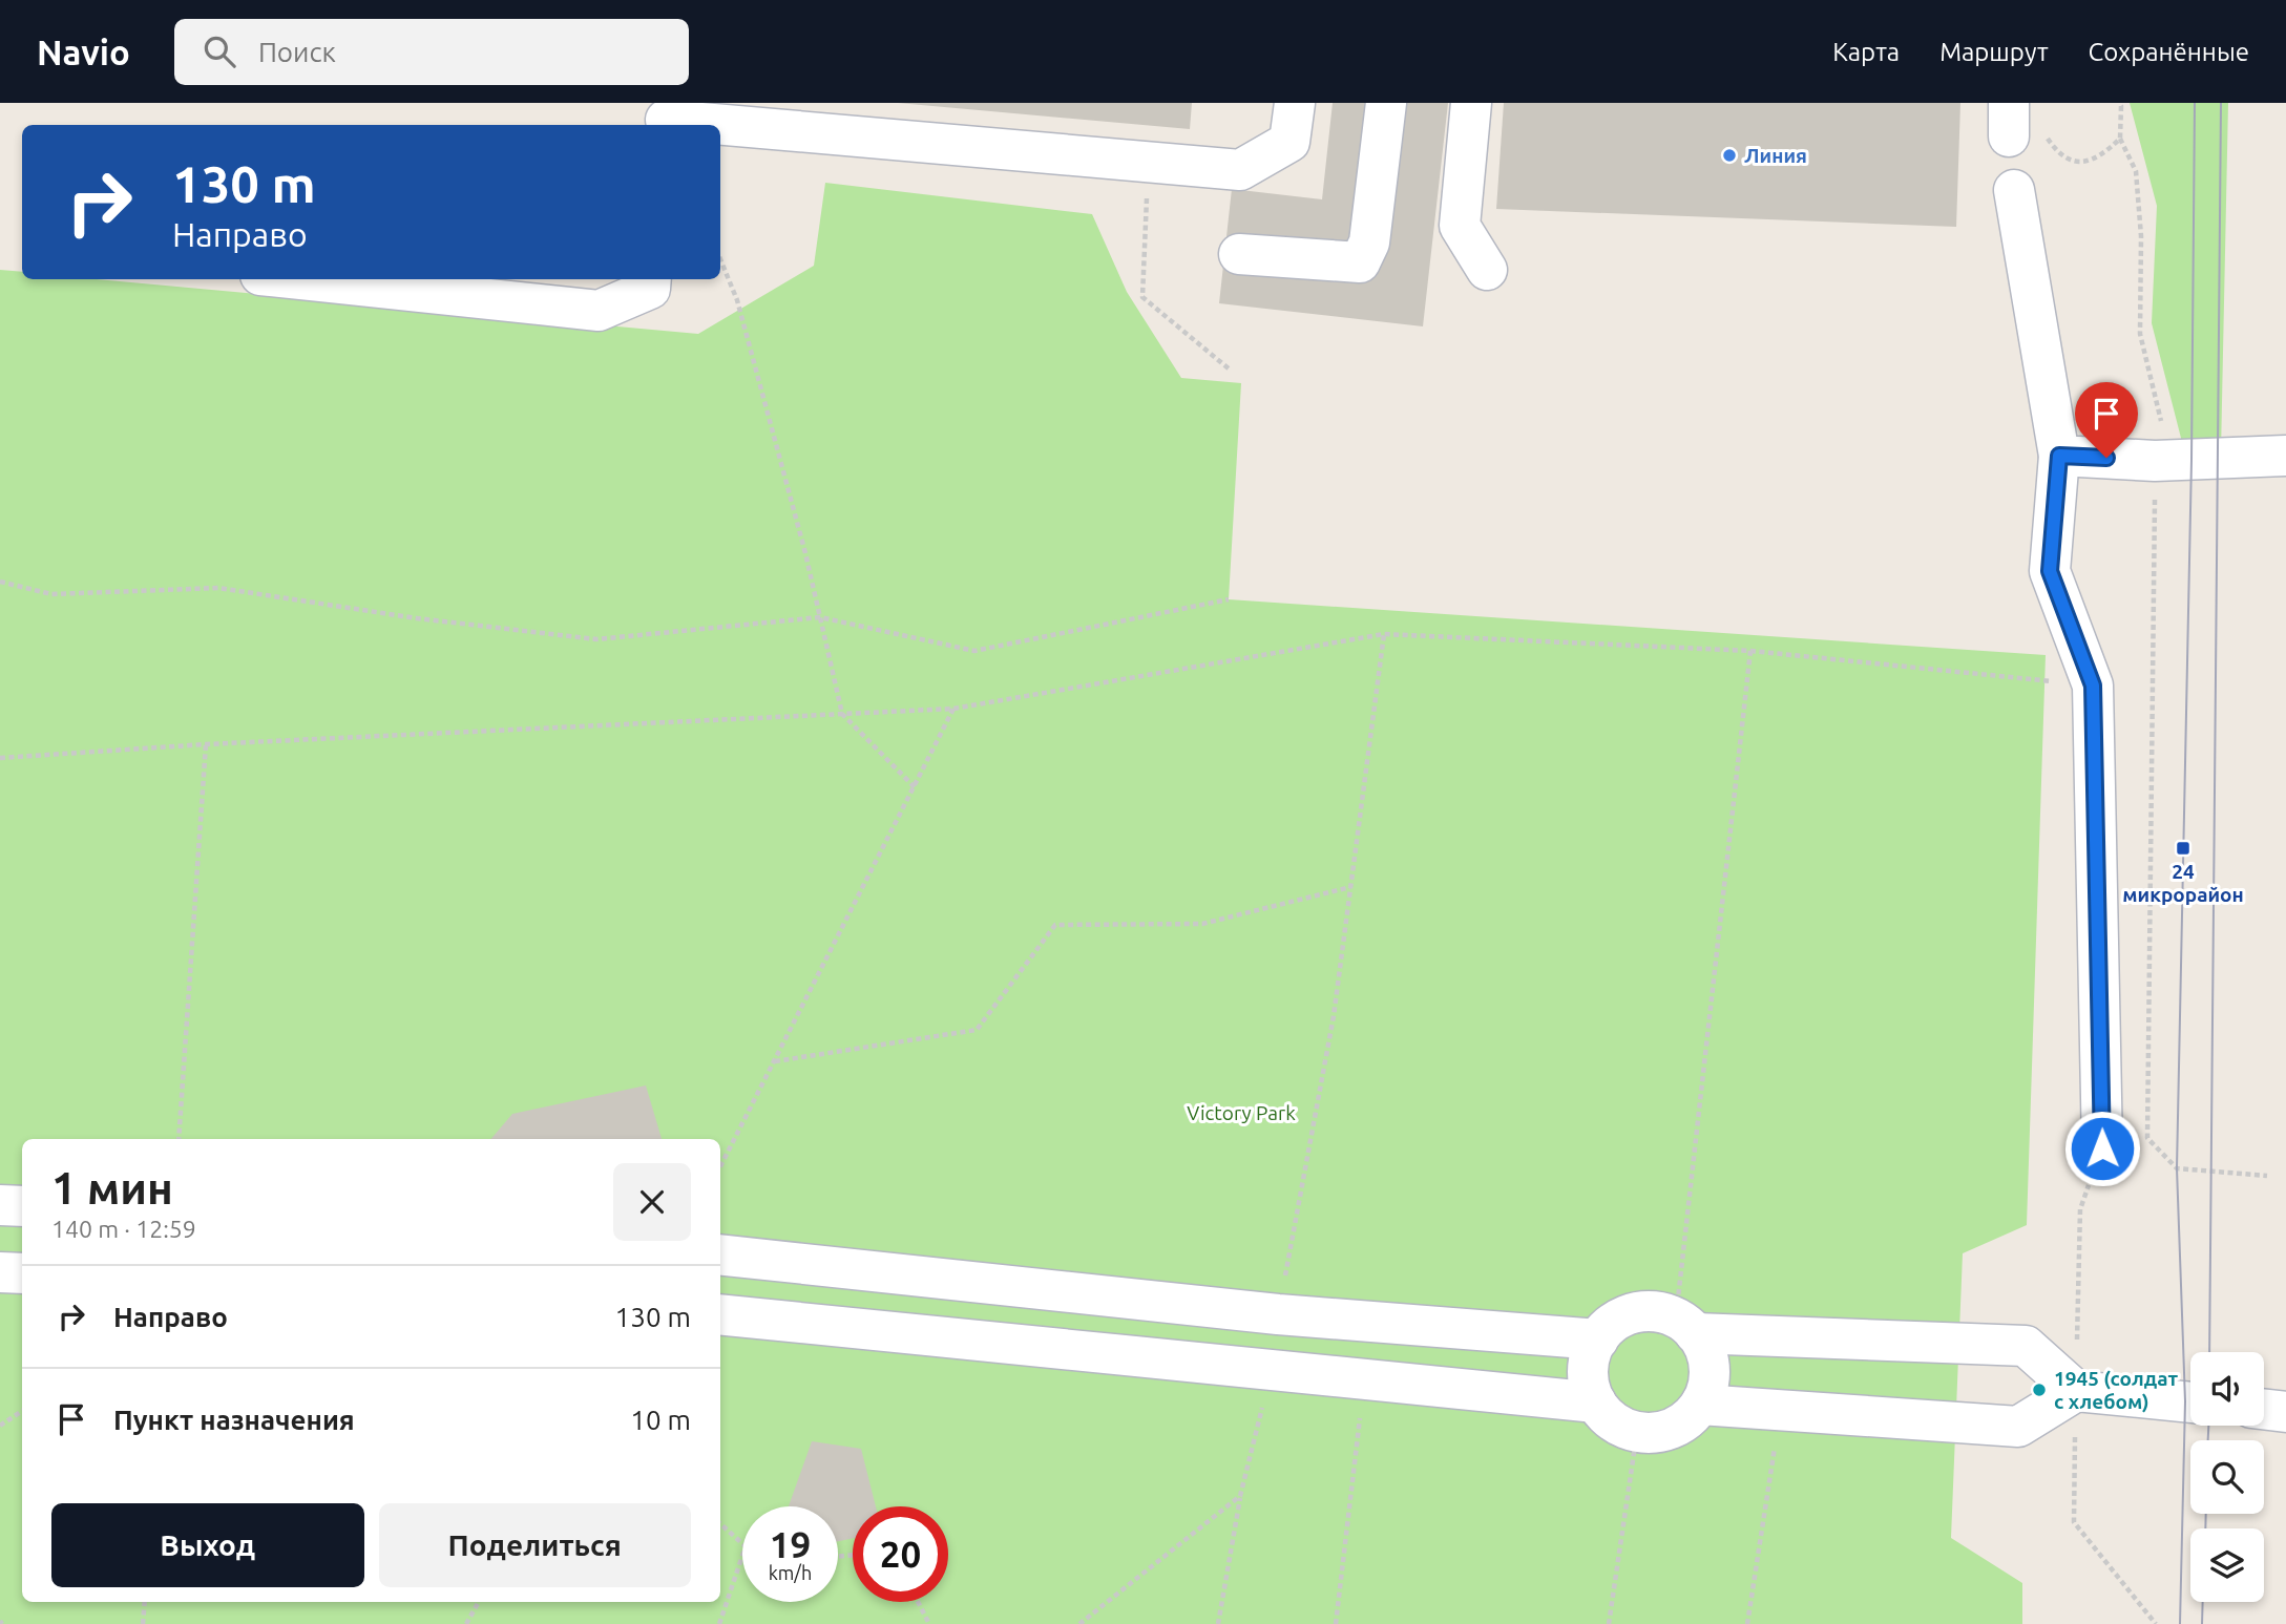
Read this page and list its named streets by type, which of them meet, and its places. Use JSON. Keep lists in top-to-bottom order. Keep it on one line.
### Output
{"parks":["Victory Park"],"places":{"other":["Линия","1945 (солдат с хлебом)"],"transit":["24 микрорайон"]},"page":{"header":"Navio","search":"Поиск","nav":["Карта","Маршрут","Сохранённые"],"turn":["130 m","Направо"],"heading":["1 мин","140 m · 12:59"],"list":[{"name":"Направо","value":"130 m"},{"name":"Пункт назначения","value":"10 m"}],"buttons":["Выход","Поделиться"],"speed":"19 km/h","limit":"20"}}
